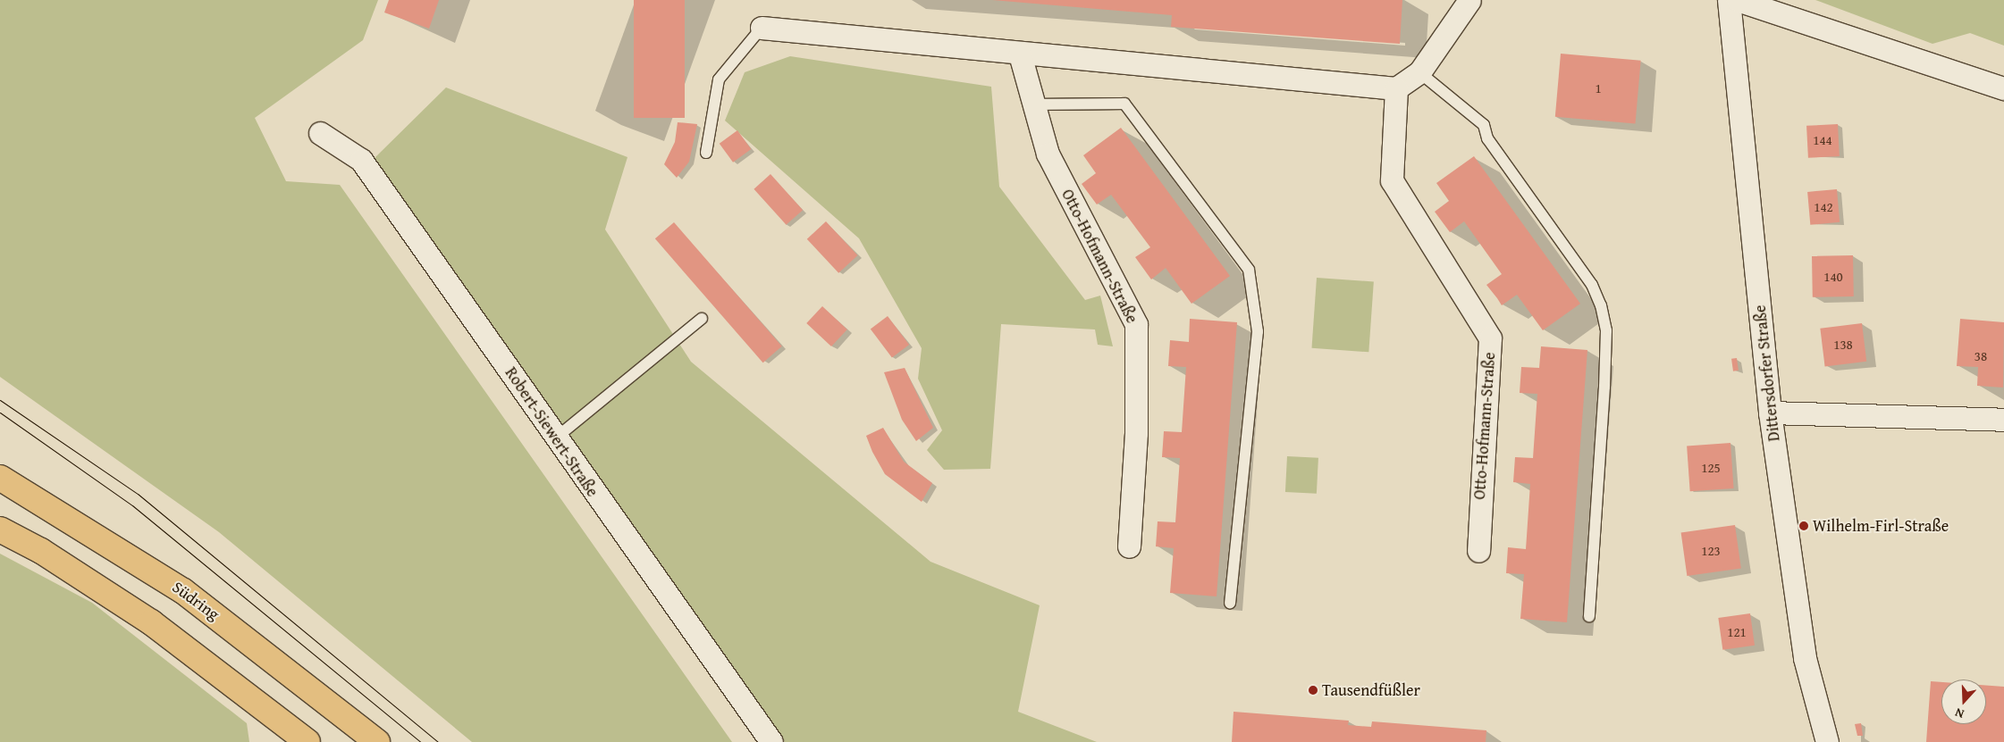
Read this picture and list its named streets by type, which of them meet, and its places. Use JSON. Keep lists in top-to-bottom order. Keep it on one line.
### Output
{"streets":{"main road":["Südring"],"street":["Otto-Hofmann-Straße","Dittersdorfer Straße","Robert-Siewert-Straße"]},"places":["Wilhelm-Firl-Straße","Tausendfüßler"],"house_numbers":["1","144","142","140","138","38","125","123","121"],"north":"bottom"}
